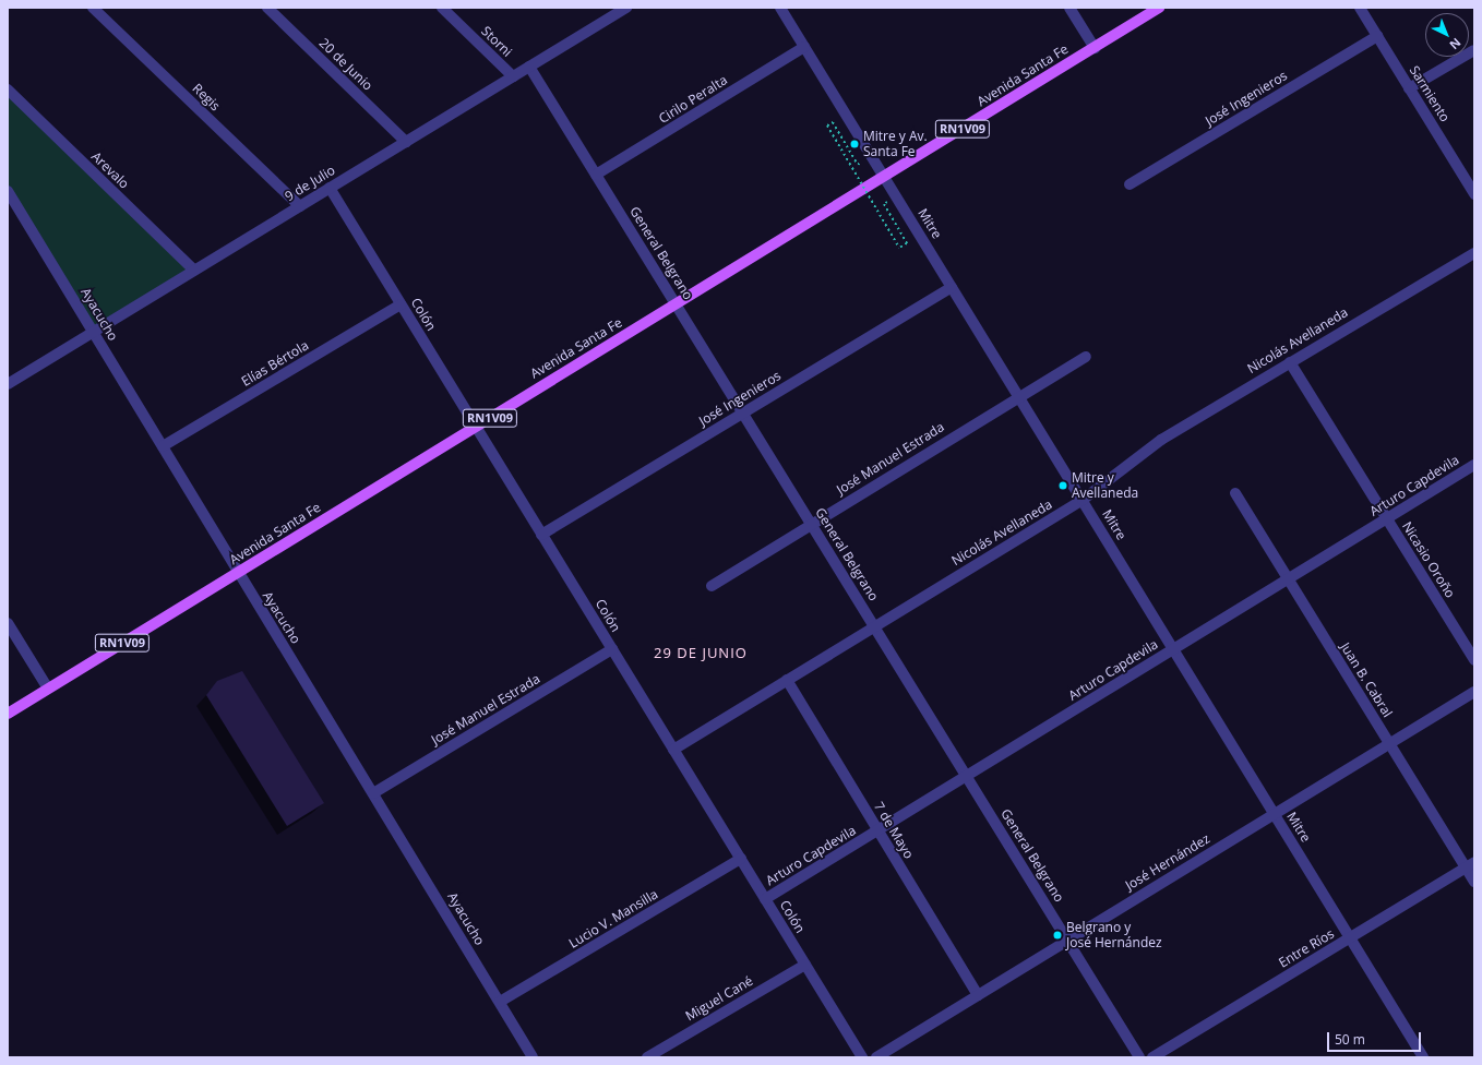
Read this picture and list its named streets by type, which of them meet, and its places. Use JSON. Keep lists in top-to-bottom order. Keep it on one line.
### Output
{"streets":{"main road":["Avenida Santa Fe","RN1V09"],"street":["Storni","20 de Junio","Sarmiento","Regis","José Ingenieros","Cirilo Peralta","Arevalo","9 de Julio","Mitre","General Belgrano","Ayacucho","Colón","Nicolás Avellaneda","Elías Bértola","José Manuel Estrada","Arturo Capdevila","Nicasio Oroño","Juan B. Cabral","7 de Mayo","José Hernández","Lucio V. Mansilla","Entre Ríos","Miguel Cané"]},"crossings":[["Storni","9 de Julio"],["20 de Junio","9 de Julio"],["Avenida Santa Fe","Mitre"],["Avenida Santa Fe","General Belgrano"],["Avenida Santa Fe","Ayacucho"],["Avenida Santa Fe","Colón"],["Sarmiento","José Ingenieros"],["Regis","9 de Julio"],["José Ingenieros","Mitre"],["José Ingenieros","General Belgrano"],["José Ingenieros","Colón"],["Cirilo Peralta","Mitre"],["Cirilo Peralta","General Belgrano"],["Arevalo","9 de Julio"],["9 de Julio","General Belgrano"],["9 de Julio","Ayacucho"],["9 de Julio","Colón"],["Mitre","Nicolás Avellaneda"],["Mitre","José Manuel Estrada"],["Mitre","Arturo Capdevila"],["Mitre","José Hernández"],["Mitre","Entre Ríos"],["General Belgrano","Nicolás Avellaneda"],["General Belgrano","José Manuel Estrada"],["General Belgrano","Arturo Capdevila"],["General Belgrano","José Hernández"],["Ayacucho","Elías Bértola"],["Ayacucho","José Manuel Estrada"],["Ayacucho","Lucio V. Mansilla"],["Colón","Nicolás Avellaneda"],["Colón","Elías Bértola"],["Colón","José Manuel Estrada"],["Colón","Arturo Capdevila"],["Colón","Lucio V. Mansilla"],["Colón","Miguel Cané"],["Nicolás Avellaneda","Nicasio Oroño"],["Nicolás Avellaneda","7 de Mayo"],["Arturo Capdevila","Nicasio Oroño"],["Arturo Capdevila","Juan B. Cabral"],["Arturo Capdevila","7 de Mayo"],["Juan B. Cabral","José Hernández"],["Juan B. Cabral","Entre Ríos"],["7 de Mayo","José Hernández"]],"districts":["29 DE JUNIO"],"places":["Mitre y Av. Santa Fe","Mitre y Avellaneda","Belgrano y José Hernández"],"scale_bar":"50 m","north":"bottom right"}
